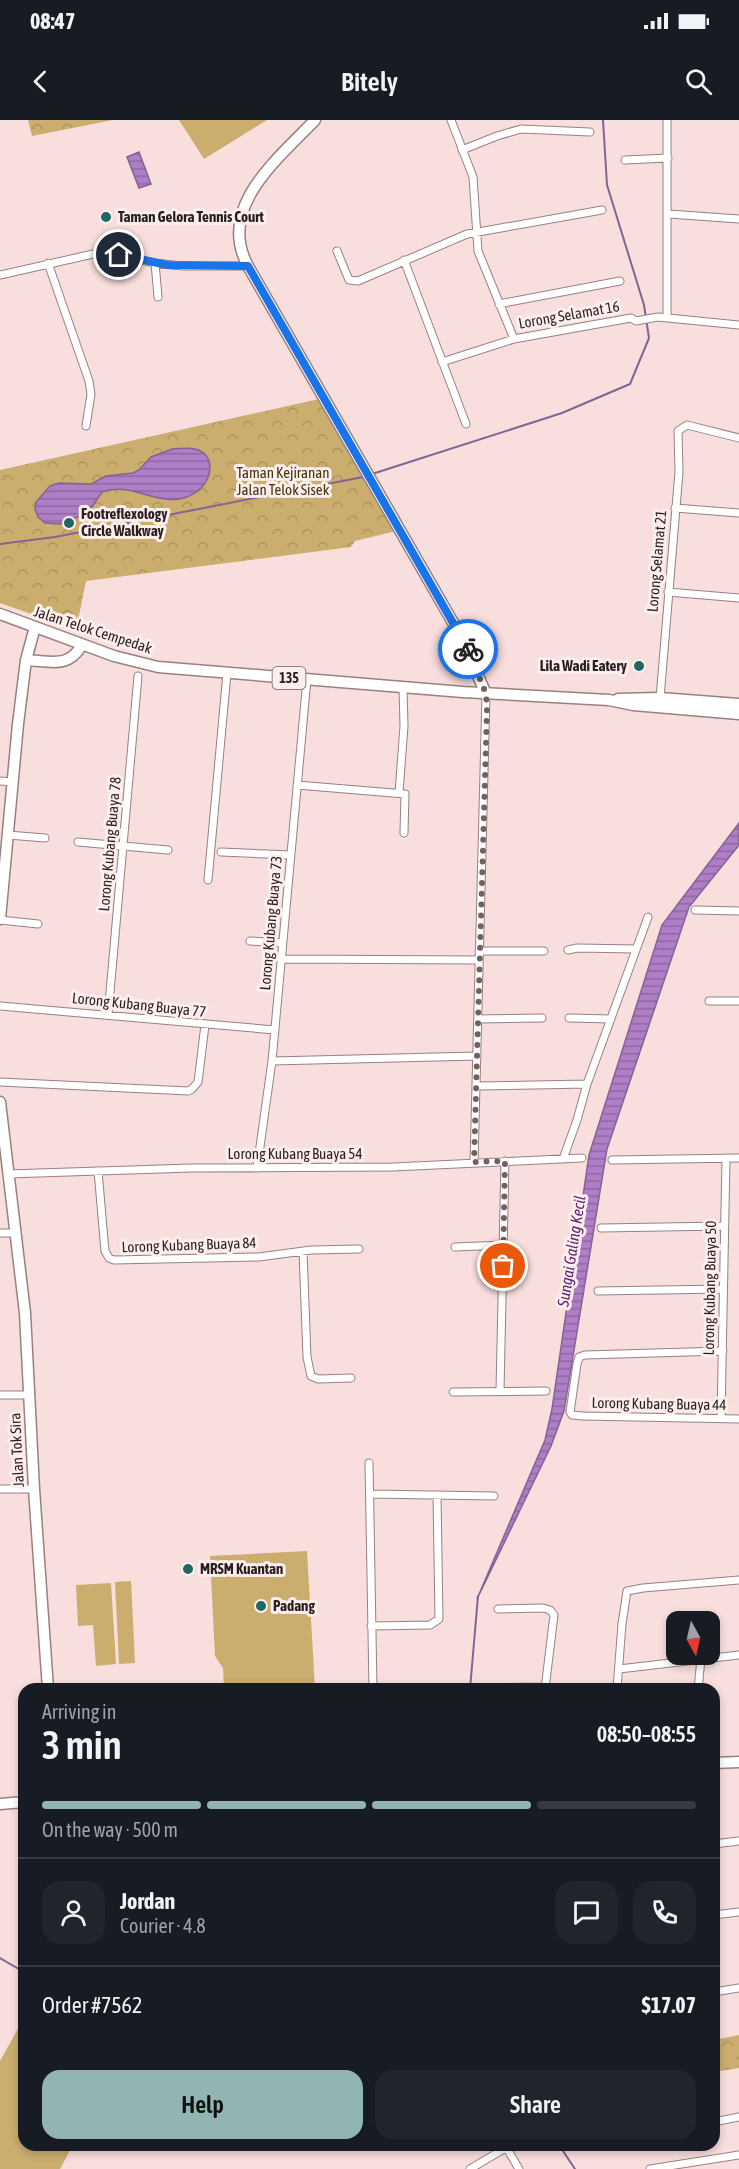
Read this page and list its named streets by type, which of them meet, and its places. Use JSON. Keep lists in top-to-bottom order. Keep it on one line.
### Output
{"streets":{"street":["Lorong Selamat 16","Lorong Selamat 21","Jalan Telok Cempedak","135","Lorong Kubang Buaya 78","Lorong Kubang Buaya 73","Lorong Kubang Buaya 77","Lorong Kubang Buaya 54","Lorong Kubang Buaya 84","Lorong Kubang Buaya 50","Lorong Kubang Buaya 44","Jalan Tok Sira"]},"crossings":[["Lorong Selamat 21","Jalan Telok Cempedak"],["Jalan Telok Cempedak","Lorong Kubang Buaya 73"],["Lorong Kubang Buaya 78","Lorong Kubang Buaya 77"],["Lorong Kubang Buaya 73","Lorong Kubang Buaya 77"],["Lorong Kubang Buaya 73","Lorong Kubang Buaya 54"],["Lorong Kubang Buaya 54","Lorong Kubang Buaya 84"],["Lorong Kubang Buaya 54","Jalan Tok Sira"],["Lorong Kubang Buaya 50","Lorong Kubang Buaya 44"]],"water":["Sungai Galing Kecil"],"parks":["Taman Kejiranan Jalan Telok Sisek"],"places":["Taman Gelora Tennis Court","Footreflexology Circle Walkway","Lila Wadi Eatery","MRSM Kuantan","Padang"],"north":"bottom","page":{"status":"08:47","header":"Bitely","heading":["3 min","Arriving in","08:50–08:55"],"panel":["Jordan","Courier · 4.8","Order #7562","$17.07"],"bar":"On the way · 500 m","buttons":["Help","Share"]}}
